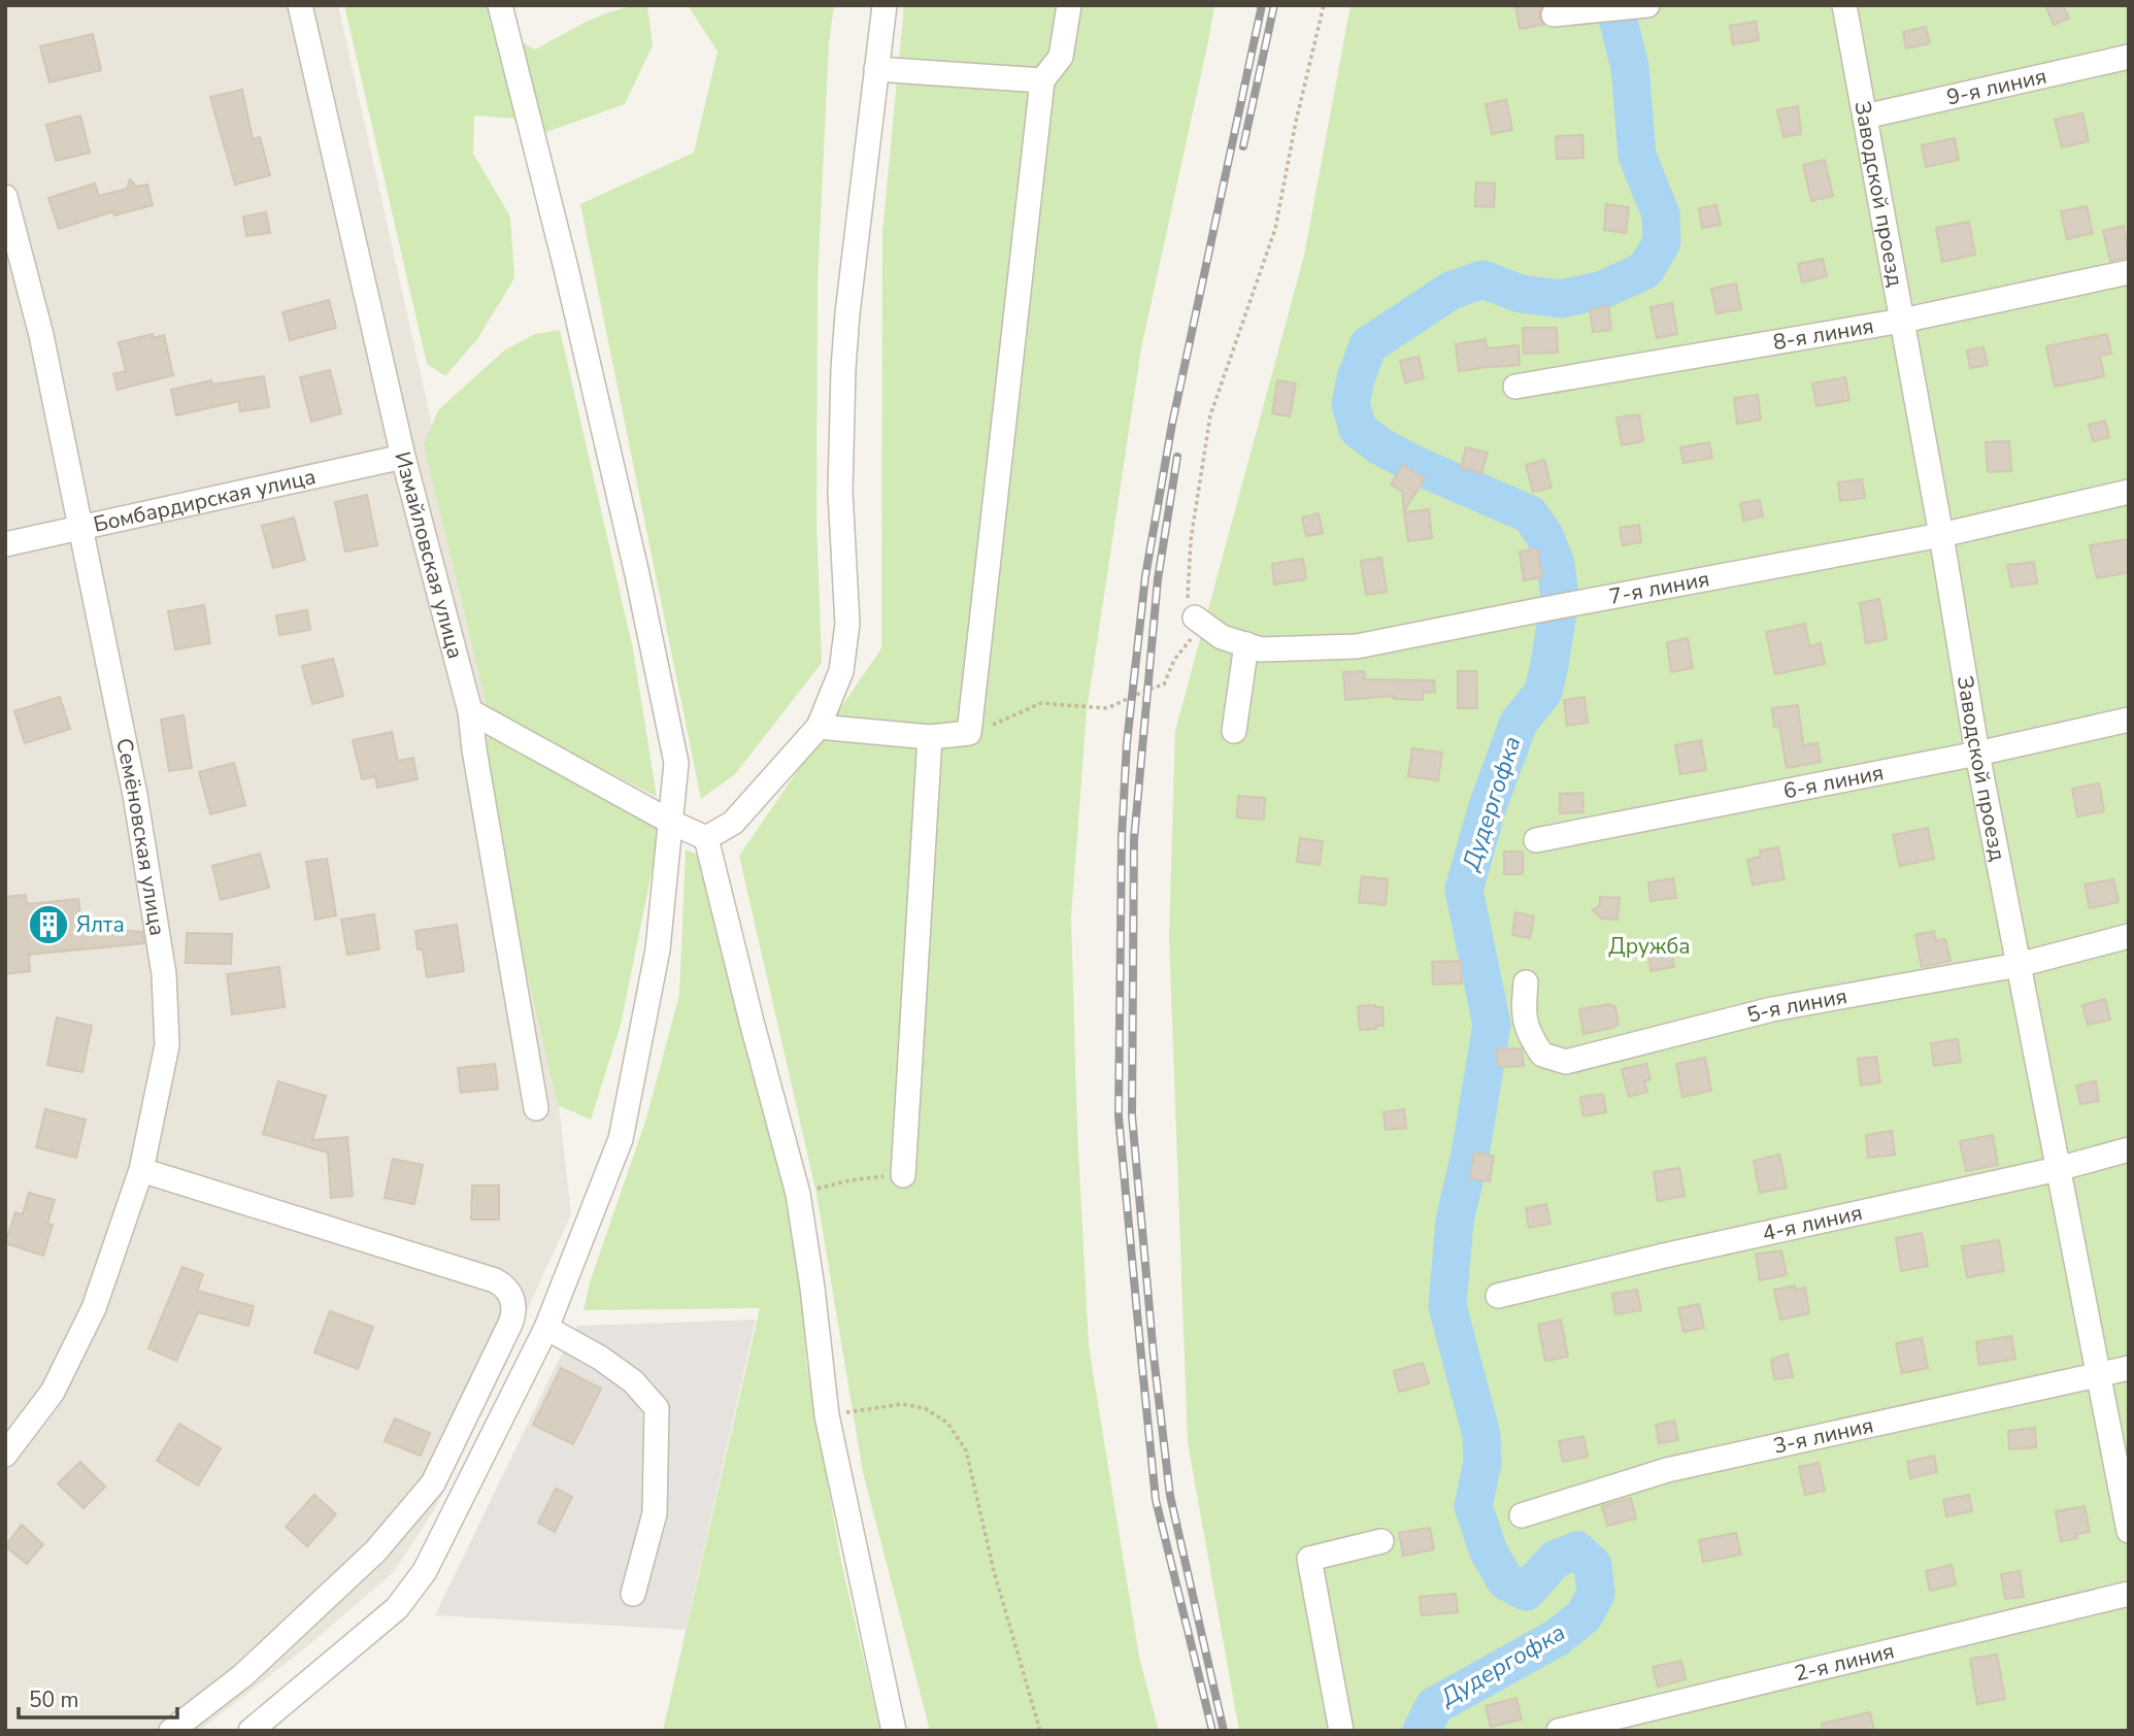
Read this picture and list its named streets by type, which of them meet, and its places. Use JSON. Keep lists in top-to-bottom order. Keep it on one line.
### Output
{"streets":{"street":["9-я линия","Заводской проезд","8-я линия","Бомбардирская улица","Измайловская улица","7-я линия","6-я линия","Семёновская улица","5-я линия","4-я линия","3-я линия","2-я линия"]},"crossings":[["9-я линия","Заводской проезд"],["Заводской проезд","8-я линия"],["Заводской проезд","7-я линия"],["Заводской проезд","6-я линия"],["Заводской проезд","5-я линия"],["Заводской проезд","4-я линия"],["Заводской проезд","3-я линия"],["Бомбардирская улица","Измайловская улица"],["Бомбардирская улица","Семёновская улица"]],"water":["Дудергофка"],"parks":["Дружба"],"places":{"building":["Ялта"]},"scale_bar":"50 m"}
